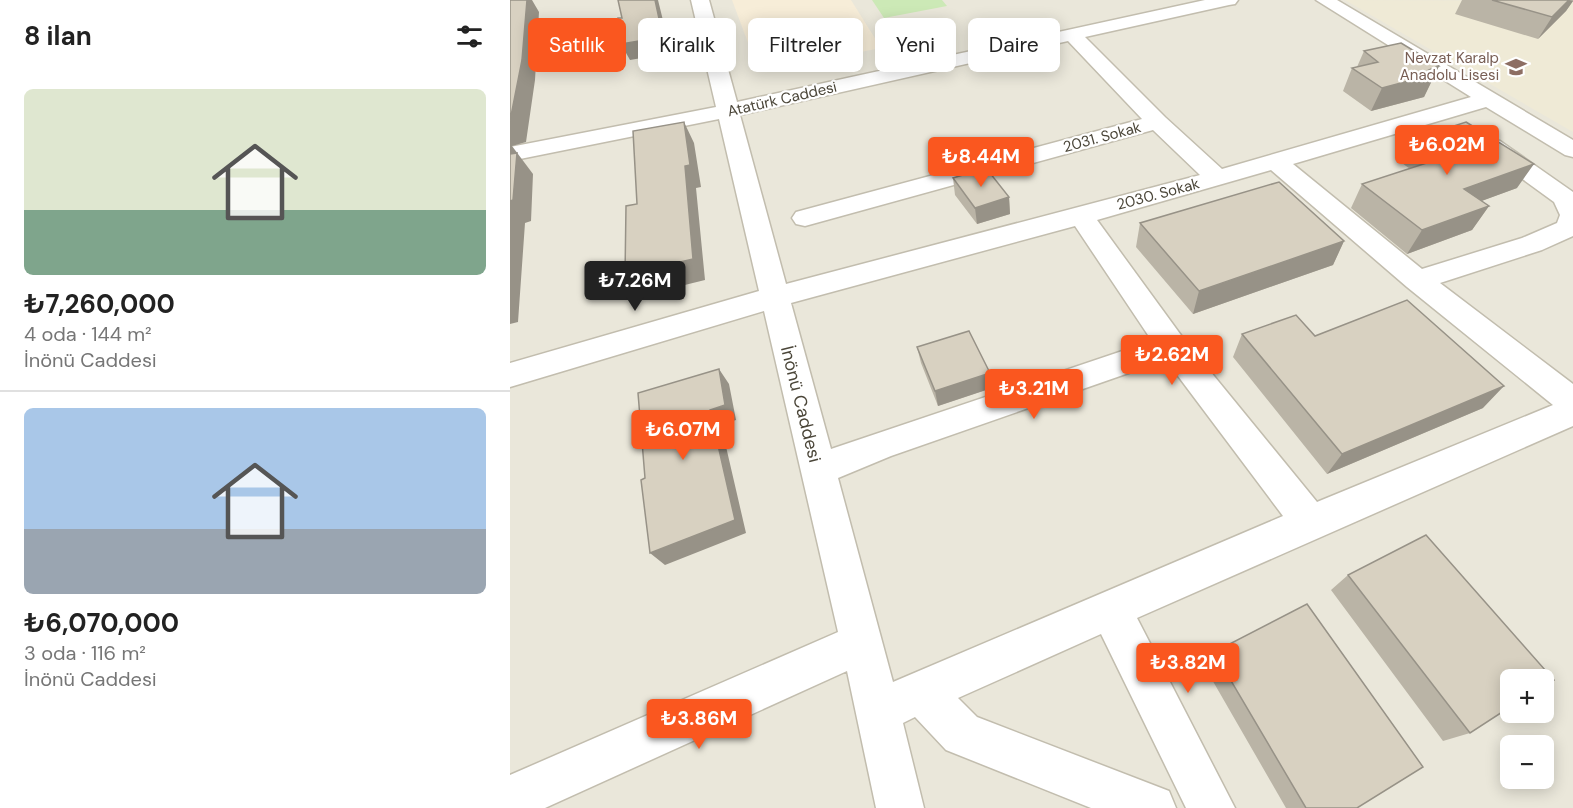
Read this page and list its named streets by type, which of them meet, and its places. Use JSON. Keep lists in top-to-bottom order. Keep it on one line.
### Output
{"streets":{"street":["Atatürk Caddesi","2031. Sokak","2030. Sokak","İnönü Caddesi"]},"crossings":[["Atatürk Caddesi","İnönü Caddesi"],["2030. Sokak","İnönü Caddesi"]],"places":{"school or university":["Nevzat Karalp Anadolu Lisesi"]},"page":{"heading":"8 ilan","chip":["Satılık","Kiralık","Filtreler","Yeni","Daire"],"list":[{"name":"₺7,260,000","note":"4 oda · 144 m² · İnönü Caddesi"},{"name":"₺6,070,000","note":"3 oda · 116 m² · İnönü Caddesi"}],"price":["₺6.02M","₺8.44M","₺7.26M","₺2.62M","₺3.21M","₺6.07M","₺3.82M","₺3.86M"],"map_buttons":["+","−"]}}
